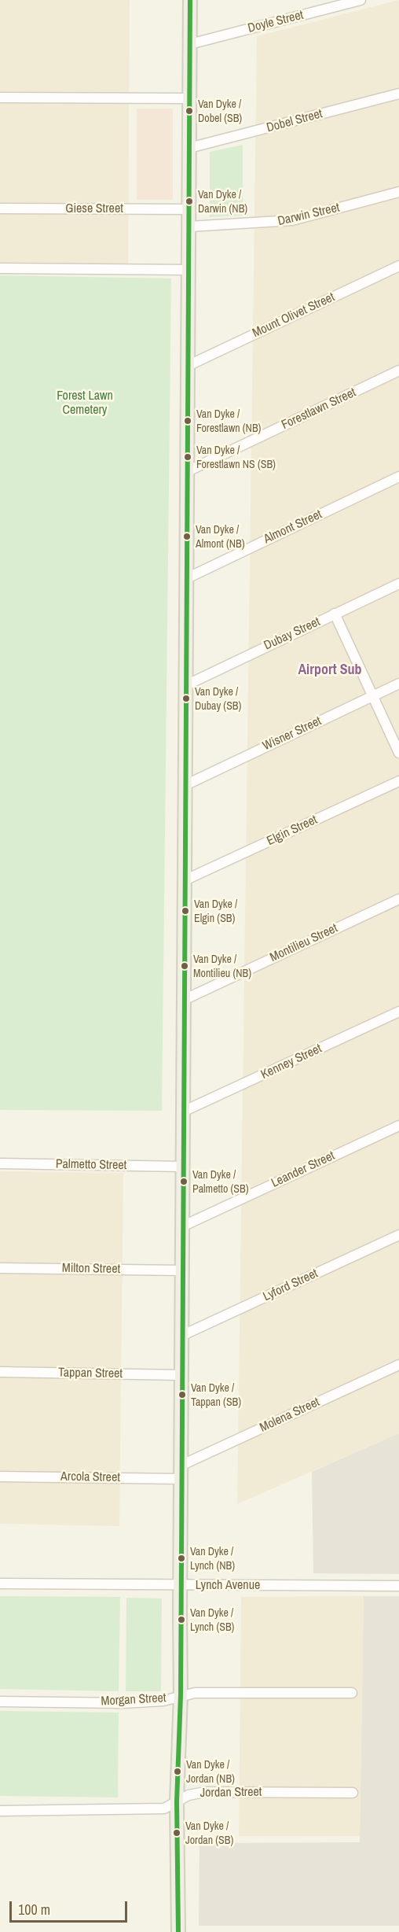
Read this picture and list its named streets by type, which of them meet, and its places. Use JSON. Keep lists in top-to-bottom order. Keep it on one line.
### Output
{"streets":{"street":["Doyle Street","Dobel Street","Giese Street","Darwin Street","Mount Olivet Street","Forestlawn Street","Almont Street","Dubay Street","Wisner Street","Elgin Street","Montilieu Street","Kenney Street","Palmetto Street","Leander Street","Milton Street","Lyford Street","Tappan Street","Molena Street","Arcola Street","Lynch Avenue","Morgan Street","Jordan Street"]},"crossings":[["Molena Street","Arcola Street"]],"districts":["Airport Sub"],"parks":["Forest Lawn Cemetery"],"places":["Van Dyke / Dobel (SB)","Van Dyke / Darwin (NB)","Van Dyke / Forestlawn (NB)","Van Dyke / Forestlawn NS (SB)","Van Dyke / Almont (NB)","Van Dyke / Dubay (SB)","Van Dyke / Elgin (SB)","Van Dyke / Montilieu (NB)","Van Dyke / Palmetto (SB)","Van Dyke / Tappan (SB)","Van Dyke / Lynch (NB)","Van Dyke / Lynch (SB)","Van Dyke / Jordan (NB)","Van Dyke / Jordan (SB)"],"scale_bar":"100 m"}
